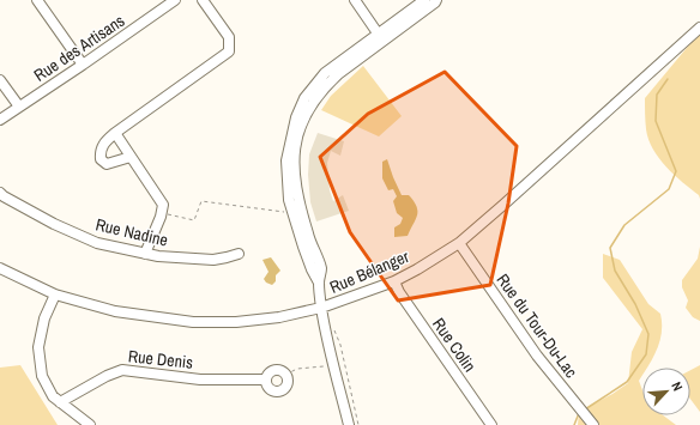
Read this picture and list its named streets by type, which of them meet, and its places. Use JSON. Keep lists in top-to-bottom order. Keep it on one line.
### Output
{"streets":{"street":["Rue des Artisans","Rue Nadine","Rue Bélanger","Rue du Tour-Du-Lac","Rue Colin","Rue Denis"]},"crossings":[["Rue Bélanger","Rue du Tour-Du-Lac"],["Rue Bélanger","Rue Colin"]],"north":"top right"}
